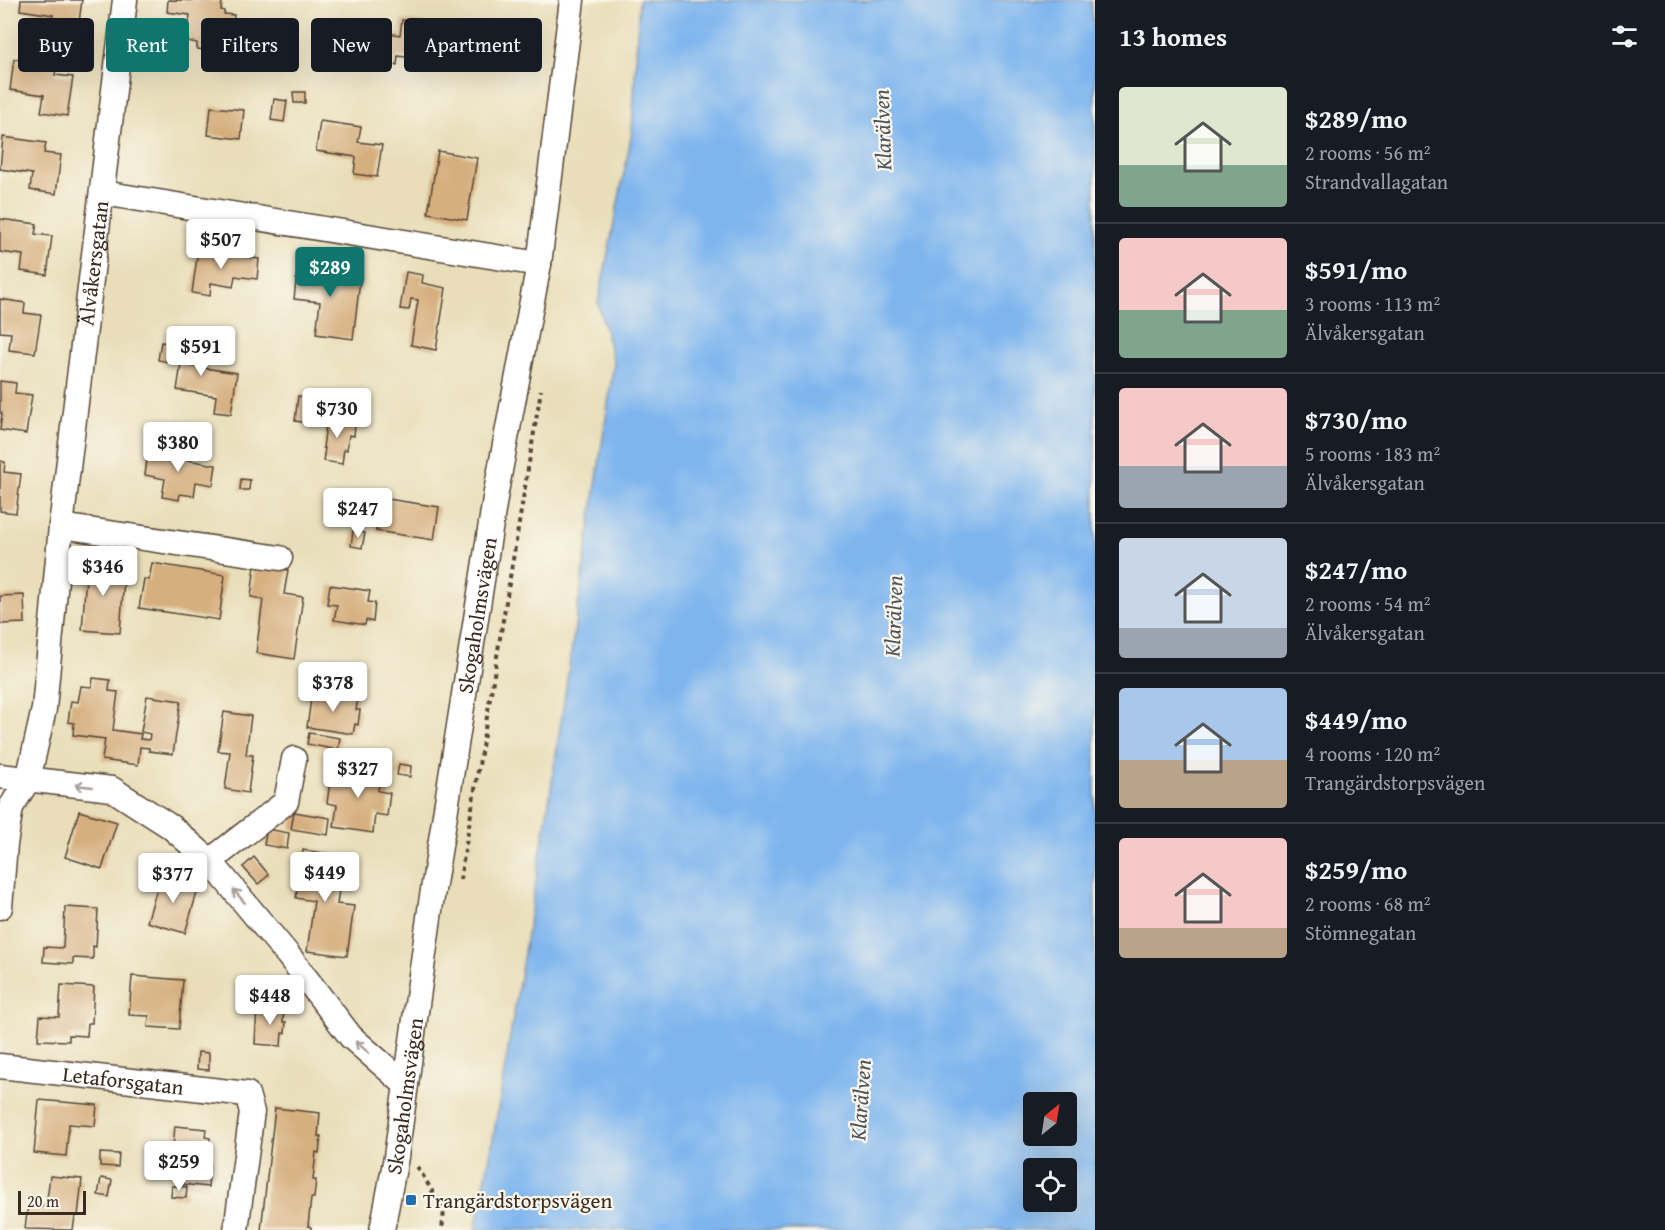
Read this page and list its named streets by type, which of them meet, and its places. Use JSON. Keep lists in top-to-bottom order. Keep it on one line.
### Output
{"streets":{"street":["Älvåkersgatan","Skogaholmsvägen","Letaforsgatan"]},"water":["Klarälven"],"places":{"transit":["Trangärdstorpsvägen"]},"scale_bar":"20 m","north":"top right","page":{"heading":"13 homes","chip":["Buy","Rent","Filters","New","Apartment"],"list":[{"name":"$289/mo","note":"2 rooms · 56 m² · Strandvallagatan"},{"name":"$591/mo","note":"3 rooms · 113 m² · Älvåkersgatan"},{"name":"$730/mo","note":"5 rooms · 183 m² · Älvåkersgatan"},{"name":"$247/mo","note":"2 rooms · 54 m² · Älvåkersgatan"},{"name":"$449/mo","note":"4 rooms · 120 m² · Trangärdstorpsvägen"},{"name":"$259/mo","note":"2 rooms · 68 m² · Stömnegatan"}],"price":["$507","$289","$591","$730","$380","$247","$346","$378","$327","$449","$377","$448","$259"],"scale":"20 m"}}
